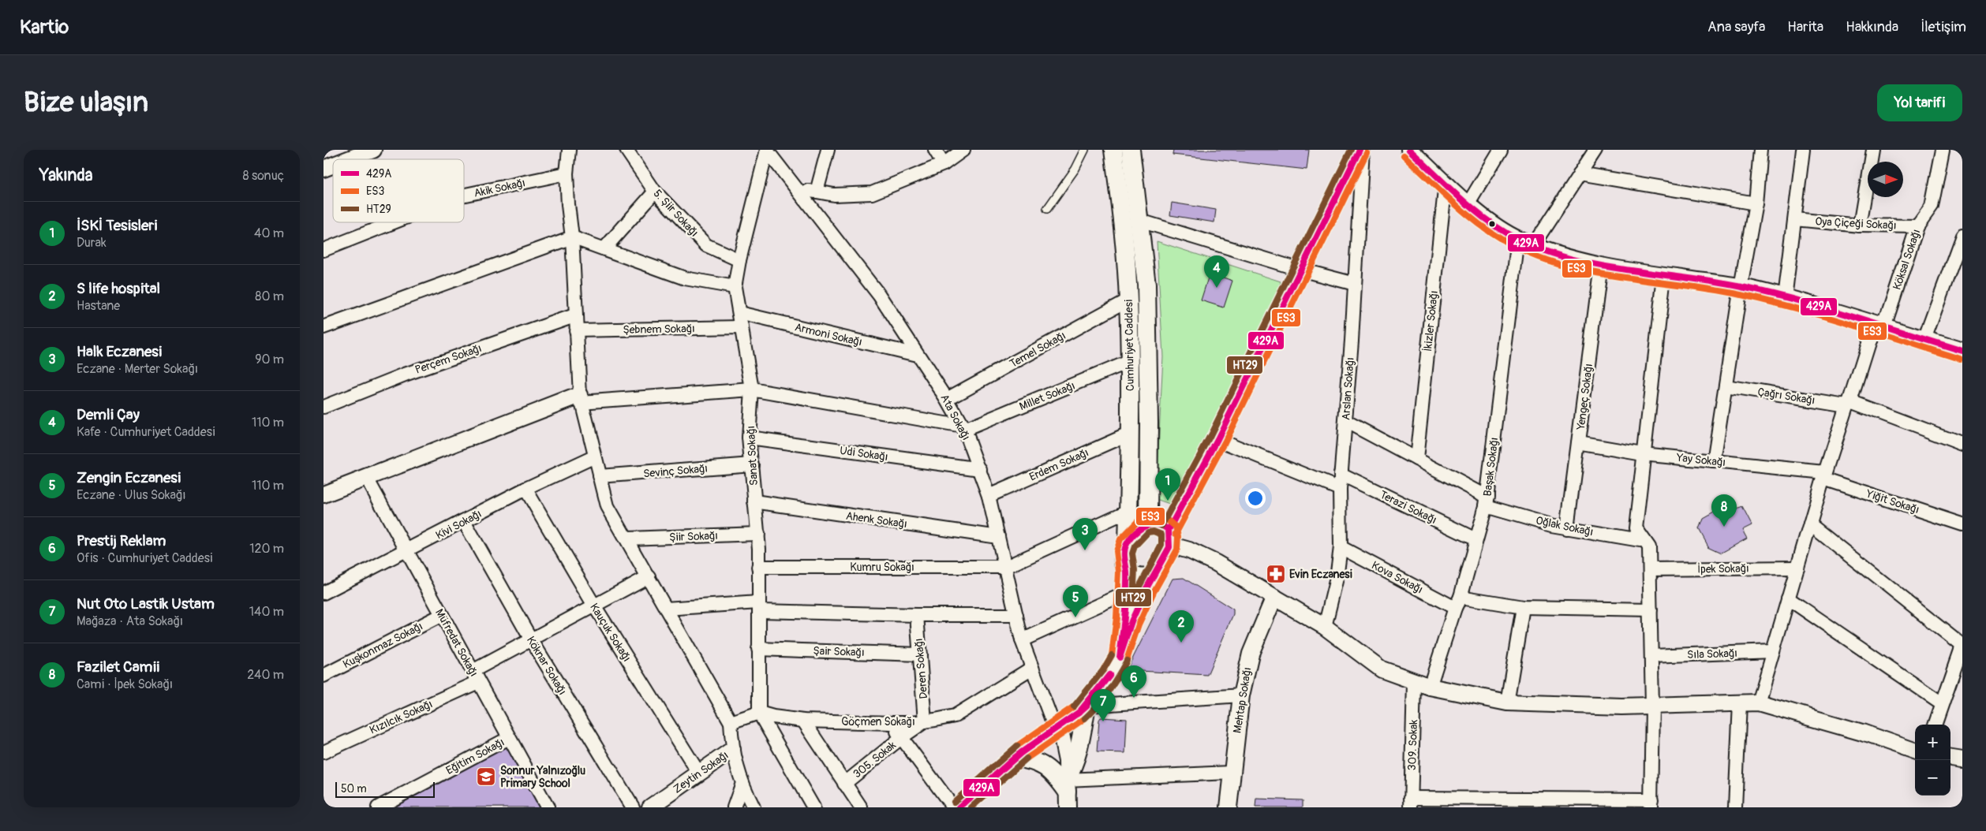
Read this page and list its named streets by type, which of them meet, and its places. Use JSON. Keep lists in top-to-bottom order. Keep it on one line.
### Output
{"streets":{"main road":["Cumhuriyet Caddesi"],"street":["Akik Sokağı","5. Şiir Sokağı","Oya Çiçeği Sokağı","Köksal Sokağı","İkizler Sokağı","Şebnem Sokağı","Armoni Sokağı","Temel Sokağı","Perçem Sokağı","Arslan Sokağı","Millet Sokağı","Çağrı Sokağı","Yengeç Sokağı","Ata Sokağı","Udi Sokağı","Sanat Sokağı","Yay Sokağı","Erdem Sokağı","Başak Sokağı","Sevinç Sokağı","Yiğit Sokağı","Terazi Sokağı","Ahenk Sokağı","Kivi Sokağı","Oğlak Sokağı","Şiir Sokağı","Kumru Sokağı","İpek Sokağı","Kova Sokağı","Kauçuk Sokağı","Müfredat Sokağı","Kuşkonmaz Sokağı","Şair Sokağı","Sıla Sokağı","Köknar Sokağı","Deren Sokağı","Mehtap Sokağı","Kızılcık Sokağı","Göçmen Sokağı","309. Sokak","Eğitim Sokağı","305. Sokak","Zeytin Sokağı"]},"crossings":[["5. Şiir Sokağı","Sanat Sokağı"],["Oya Çiçeği Sokağı","Köksal Sokağı"],["Köksal Sokağı","Çağrı Sokağı"],["Köksal Sokağı","Yay Sokağı"],["Köksal Sokağı","Yiğit Sokağı"],["Köksal Sokağı","İpek Sokağı"],["Köksal Sokağı","Sıla Sokağı"],["İkizler Sokağı","Oğlak Sokağı"],["Şebnem Sokağı","Sanat Sokağı"],["Armoni Sokağı","Ata Sokağı"],["Armoni Sokağı","Sanat Sokağı"],["Cumhuriyet Caddesi","Temel Sokağı"],["Cumhuriyet Caddesi","Millet Sokağı"],["Cumhuriyet Caddesi","Erdem Sokağı"],["Temel Sokağı","Ata Sokağı"],["Arslan Sokağı","Terazi Sokağı"],["Arslan Sokağı","Oğlak Sokağı"],["Arslan Sokağı","Kova Sokağı"],["Millet Sokağı","Ata Sokağı"],["Yengeç Sokağı","Yay Sokağı"],["Yengeç Sokağı","Oğlak Sokağı"],["Ata Sokağı","Udi Sokağı"],["Ata Sokağı","Sanat Sokağı"],["Ata Sokağı","Erdem Sokağı"],["Ata Sokağı","Ahenk Sokağı"],["Ata Sokağı","Kumru Sokağı"],["Ata Sokağı","Göçmen Sokağı"],["Udi Sokağı","Sanat Sokağı"],["Sanat Sokağı","Sevinç Sokağı"],["Sanat Sokağı","Ahenk Sokağı"],["Sanat Sokağı","Şiir Sokağı"],["Sanat Sokağı","Kumru Sokağı"],["Sanat Sokağı","Şair Sokağı"],["Sanat Sokağı","Göçmen Sokağı"],["Yay Sokağı","Yiğit Sokağı"],["Başak Sokağı","Terazi Sokağı"],["Başak Sokağı","Oğlak Sokağı"],["Başak Sokağı","Kova Sokağı"],["Kivi Sokağı","Kauçuk Sokağı"],["Kivi Sokağı","Müfredat Sokağı"],["Kivi Sokağı","Köknar Sokağı"],["Kauçuk Sokağı","Kızılcık Sokağı"],["Kauçuk Sokağı","Zeytin Sokağı"],["Müfredat Sokağı","Kuşkonmaz Sokağı"],["Müfredat Sokağı","Kızılcık Sokağı"],["Müfredat Sokağı","Eğitim Sokağı"],["Şair Sokağı","Deren Sokağı"],["Köknar Sokağı","Kızılcık Sokağı"],["Deren Sokağı","Göçmen Sokağı"],["Deren Sokağı","305. Sokak"],["Göçmen Sokağı","305. Sokak"]],"places":{"pharmacy":["Evin Eczanesi"],"school or university":["Sonnur Yalnızoğlu Primary School"]},"lines":["transit line 429A","transit line HT29","transit line ES3"],"legend":["429A","ES3","HT29"],"scale_bar":"50 m","north":"right","page":{"header":"Kartio","nav":["Ana sayfa","Harita","Hakkında","İletişim"],"buttons":"Yol tarifi","title":"Bize ulaşın","heading":["Yakında","8 sonuç"],"list":[{"mark":"1","name":"İSKİ Tesisleri","note":"Durak","value":"40 m"},{"mark":"2","name":"S life hospital","note":"Hastane","value":"80 m"},{"mark":"3","name":"Halk Eczanesi","note":"Eczane · Merter Sokağı","value":"90 m"},{"mark":"4","name":"Demli Çay","note":"Kafe · Cumhuriyet Caddesi","value":"110 m"},{"mark":"5","name":"Zengin Eczanesi","note":"Eczane · Ulus Sokağı","value":"110 m"},{"mark":"6","name":"Prestij Reklam","note":"Ofis · Cumhuriyet Caddesi","value":"120 m"},{"mark":"7","name":"Nut Oto Lastik Ustam","note":"Mağaza · Ata Sokağı","value":"140 m"},{"mark":"8","name":"Fazilet Camii","note":"Cami · İpek Sokağı","value":"240 m"}],"pins":["4","1","8","3","5","2","6","7"],"map_buttons":["+","−"],"scale":"50 m"}}
